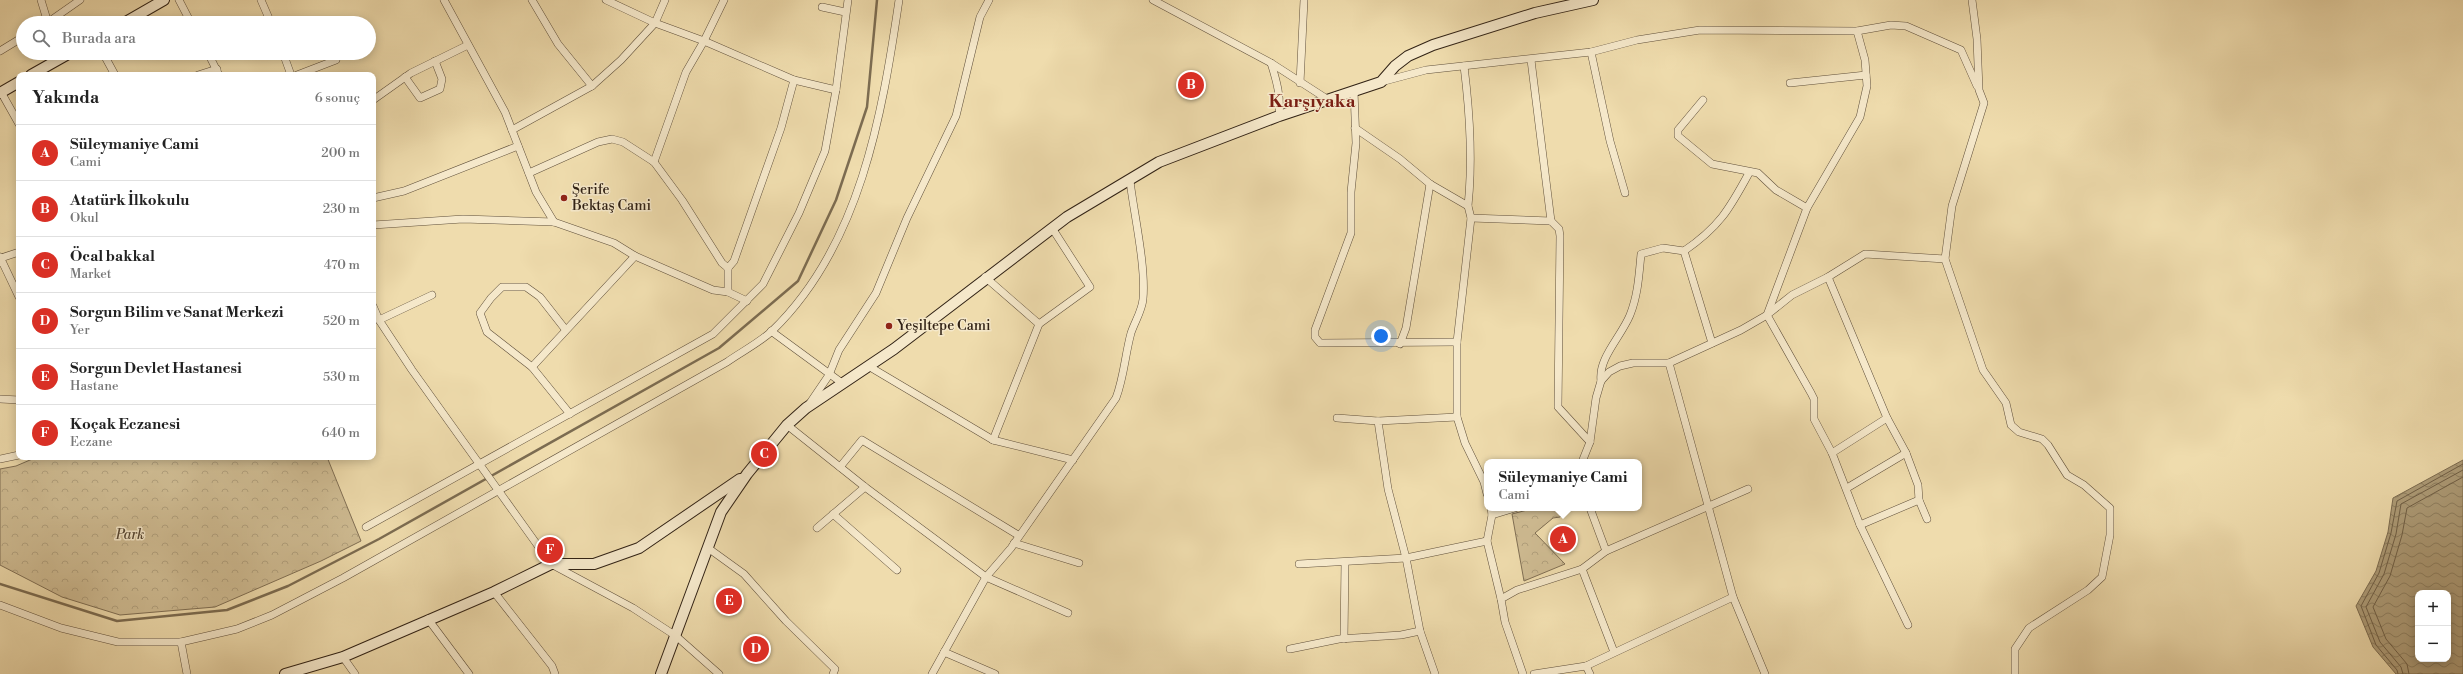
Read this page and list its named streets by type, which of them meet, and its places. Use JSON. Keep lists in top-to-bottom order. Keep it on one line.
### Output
{"districts":["Karşıyaka"],"parks":["Park"],"places":["Şerife Bektaş Cami","Yeşiltepe Cami"],"page":{"search":"Burada ara","pins":["B","C","A","F","E","D"],"heading":["Yakında","6 sonuç"],"list":[{"mark":"A","name":"Süleymaniye Cami","note":"Cami","value":"200 m"},{"mark":"B","name":"Atatürk İlkokulu","note":"Okul","value":"230 m"},{"mark":"C","name":"Öcal bakkal","note":"Market","value":"470 m"},{"mark":"D","name":"Sorgun Bilim ve Sanat Merkezi","note":"Yer","value":"520 m"},{"mark":"E","name":"Sorgun Devlet Hastanesi","note":"Hastane","value":"530 m"},{"mark":"F","name":"Koçak Eczanesi","note":"Eczane","value":"640 m"}],"popup":["Süleymaniye Cami","Cami"],"map_buttons":["+","−"]}}
